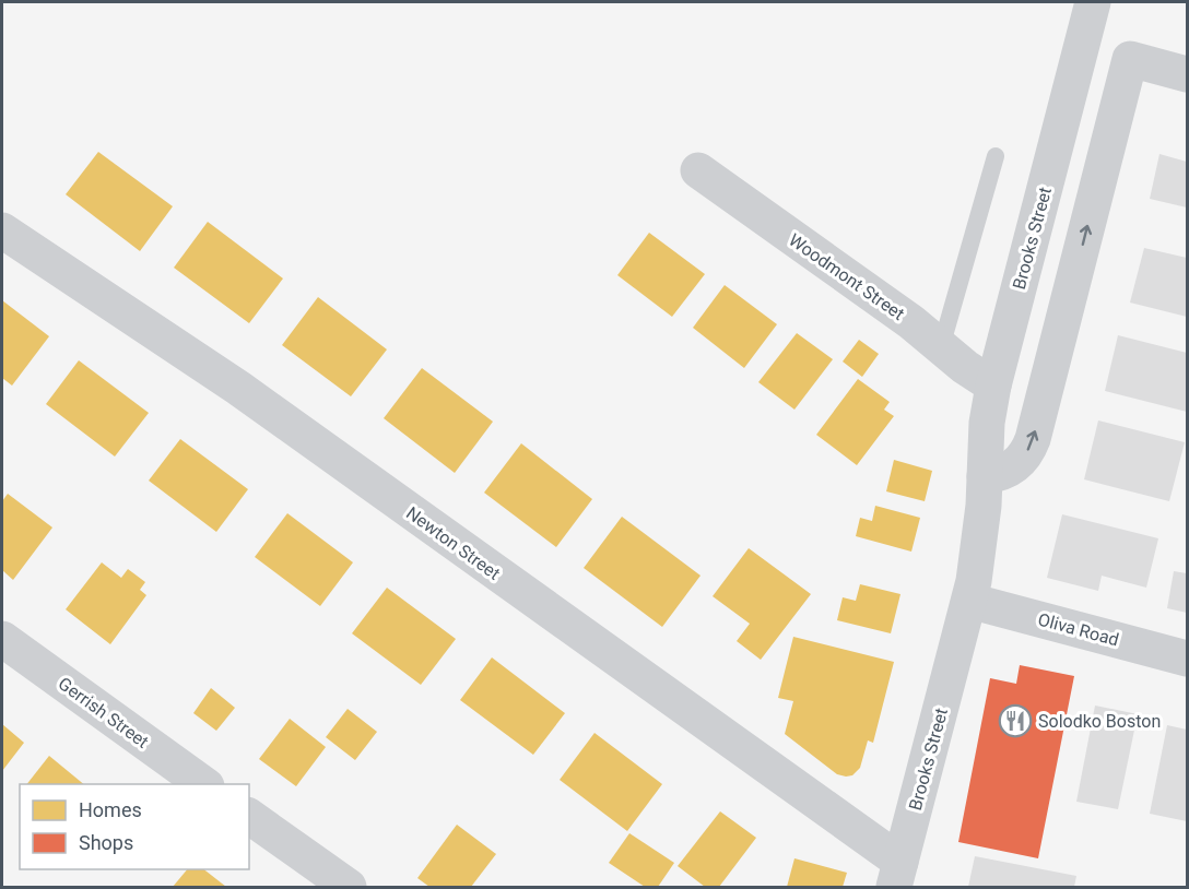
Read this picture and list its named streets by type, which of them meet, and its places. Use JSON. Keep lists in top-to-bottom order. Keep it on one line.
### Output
{"streets":{"street":["Brooks Street","Woodmont Street","Newton Street","Oliva Road","Gerrish Street"]},"crossings":[["Brooks Street","Woodmont Street"],["Brooks Street","Newton Street"],["Brooks Street","Oliva Road"]],"places":{"restaurant":["Solodko Boston"]},"legend":["Homes","Shops"]}
